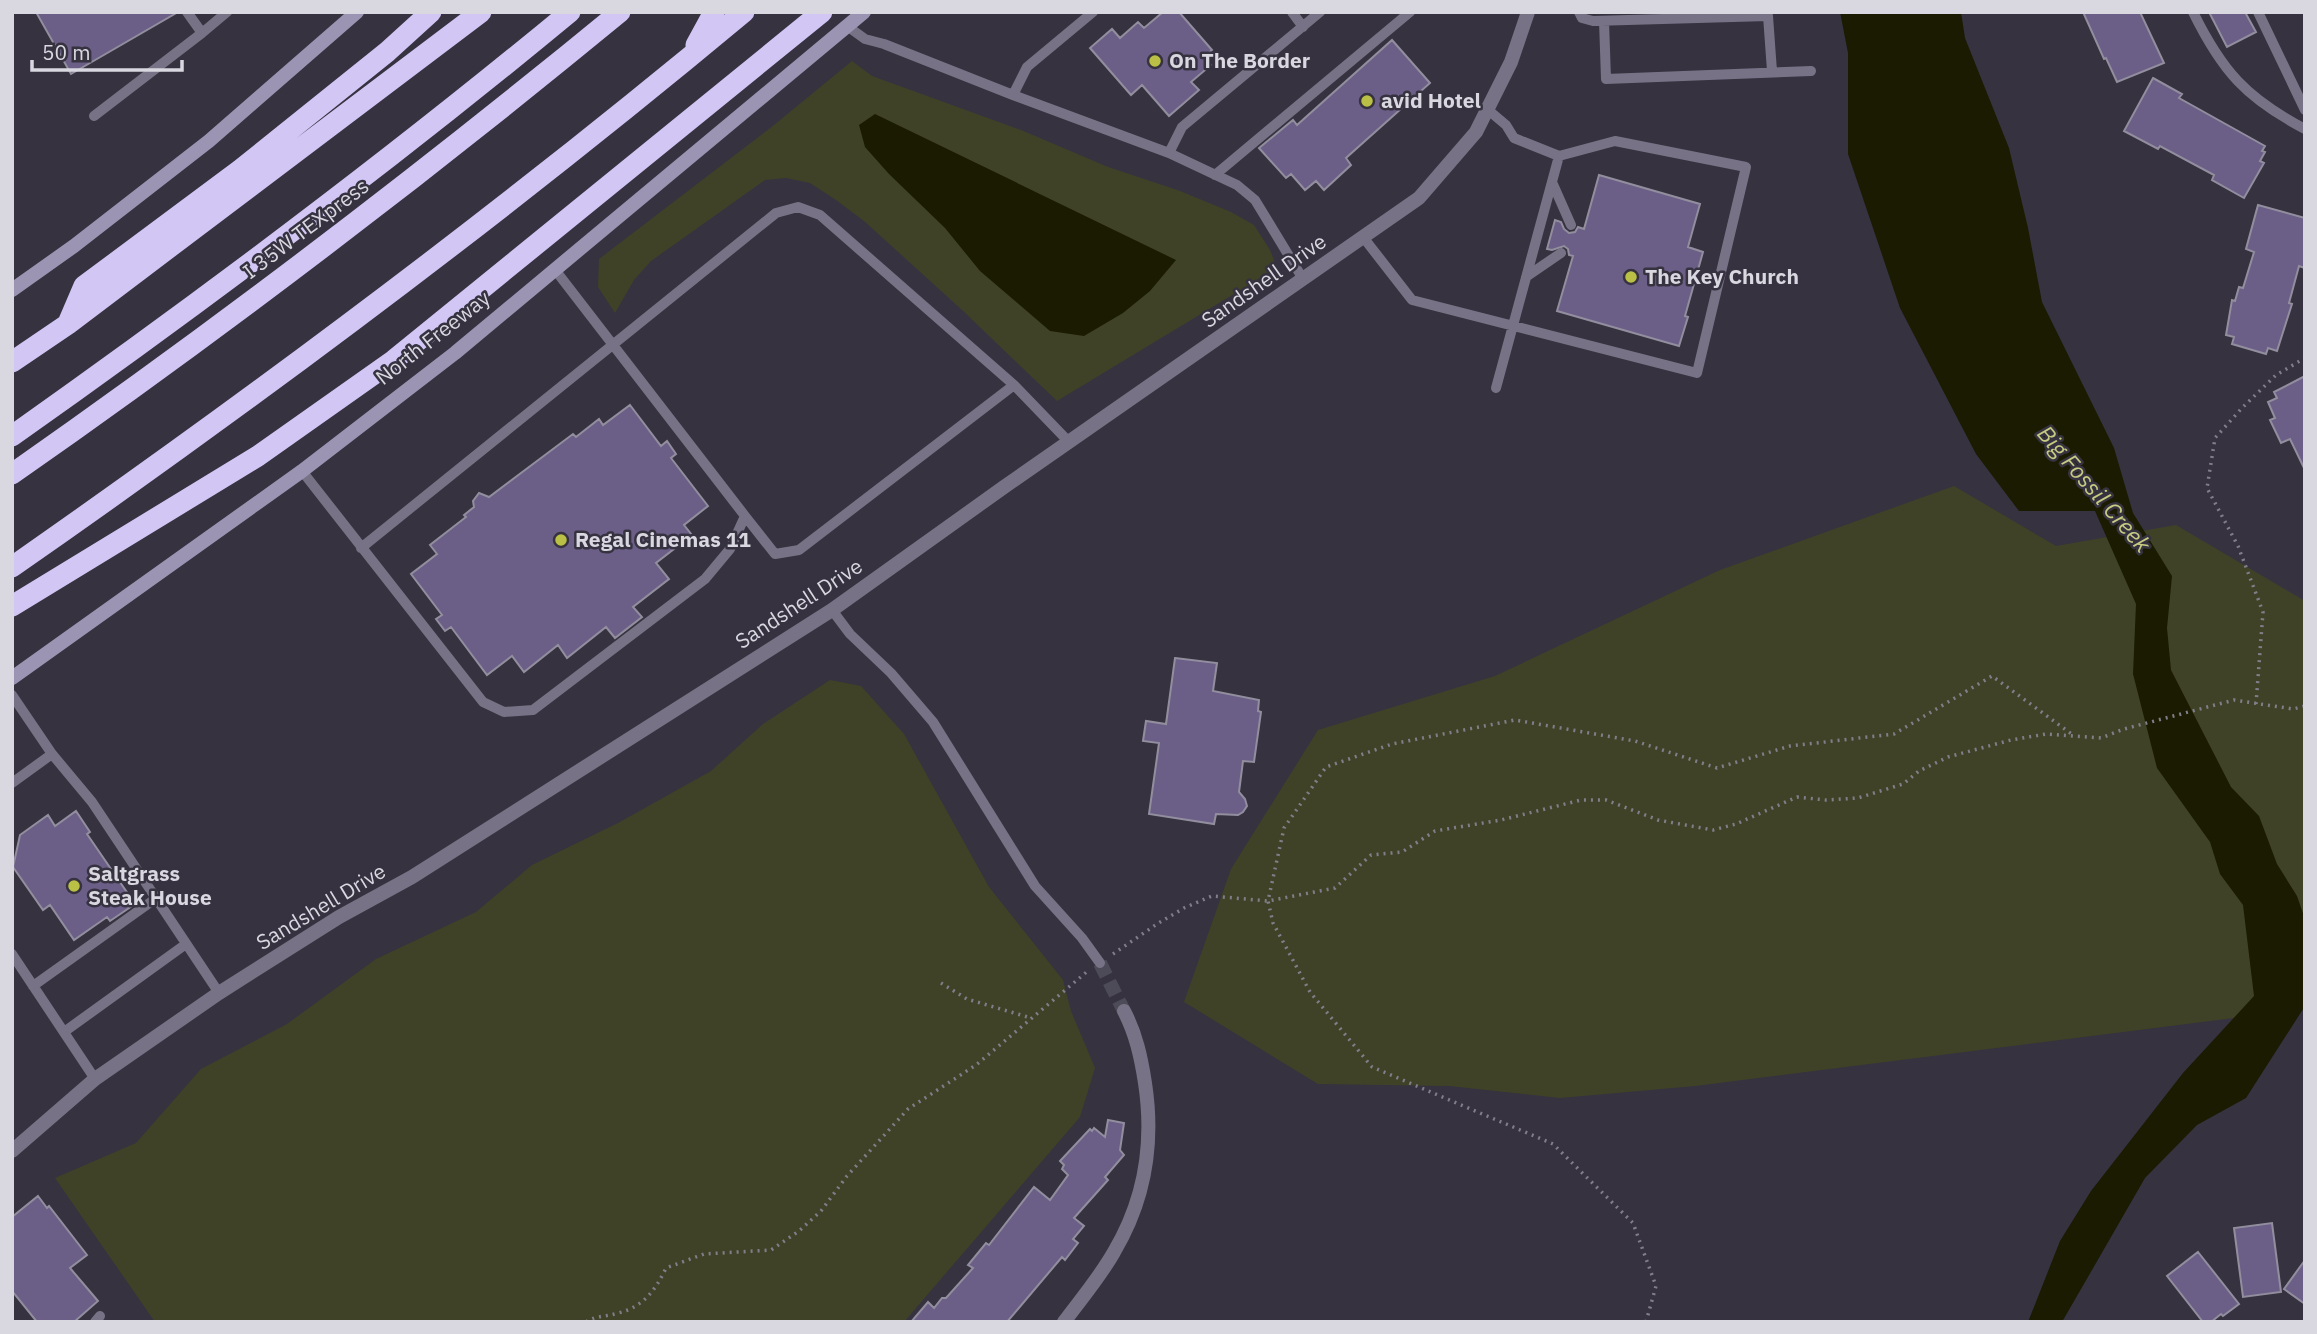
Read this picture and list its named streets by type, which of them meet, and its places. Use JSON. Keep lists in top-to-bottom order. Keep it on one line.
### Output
{"streets":{"highway":["I 35W TEXpress"],"main road":["North Freeway"],"street":["Sandshell Drive"]},"water":["Big Fossil Creek"],"places":["On The Border","avid Hotel","The Key Church","Regal Cinemas 11","Saltgrass Steak House"],"scale_bar":"50 m"}
